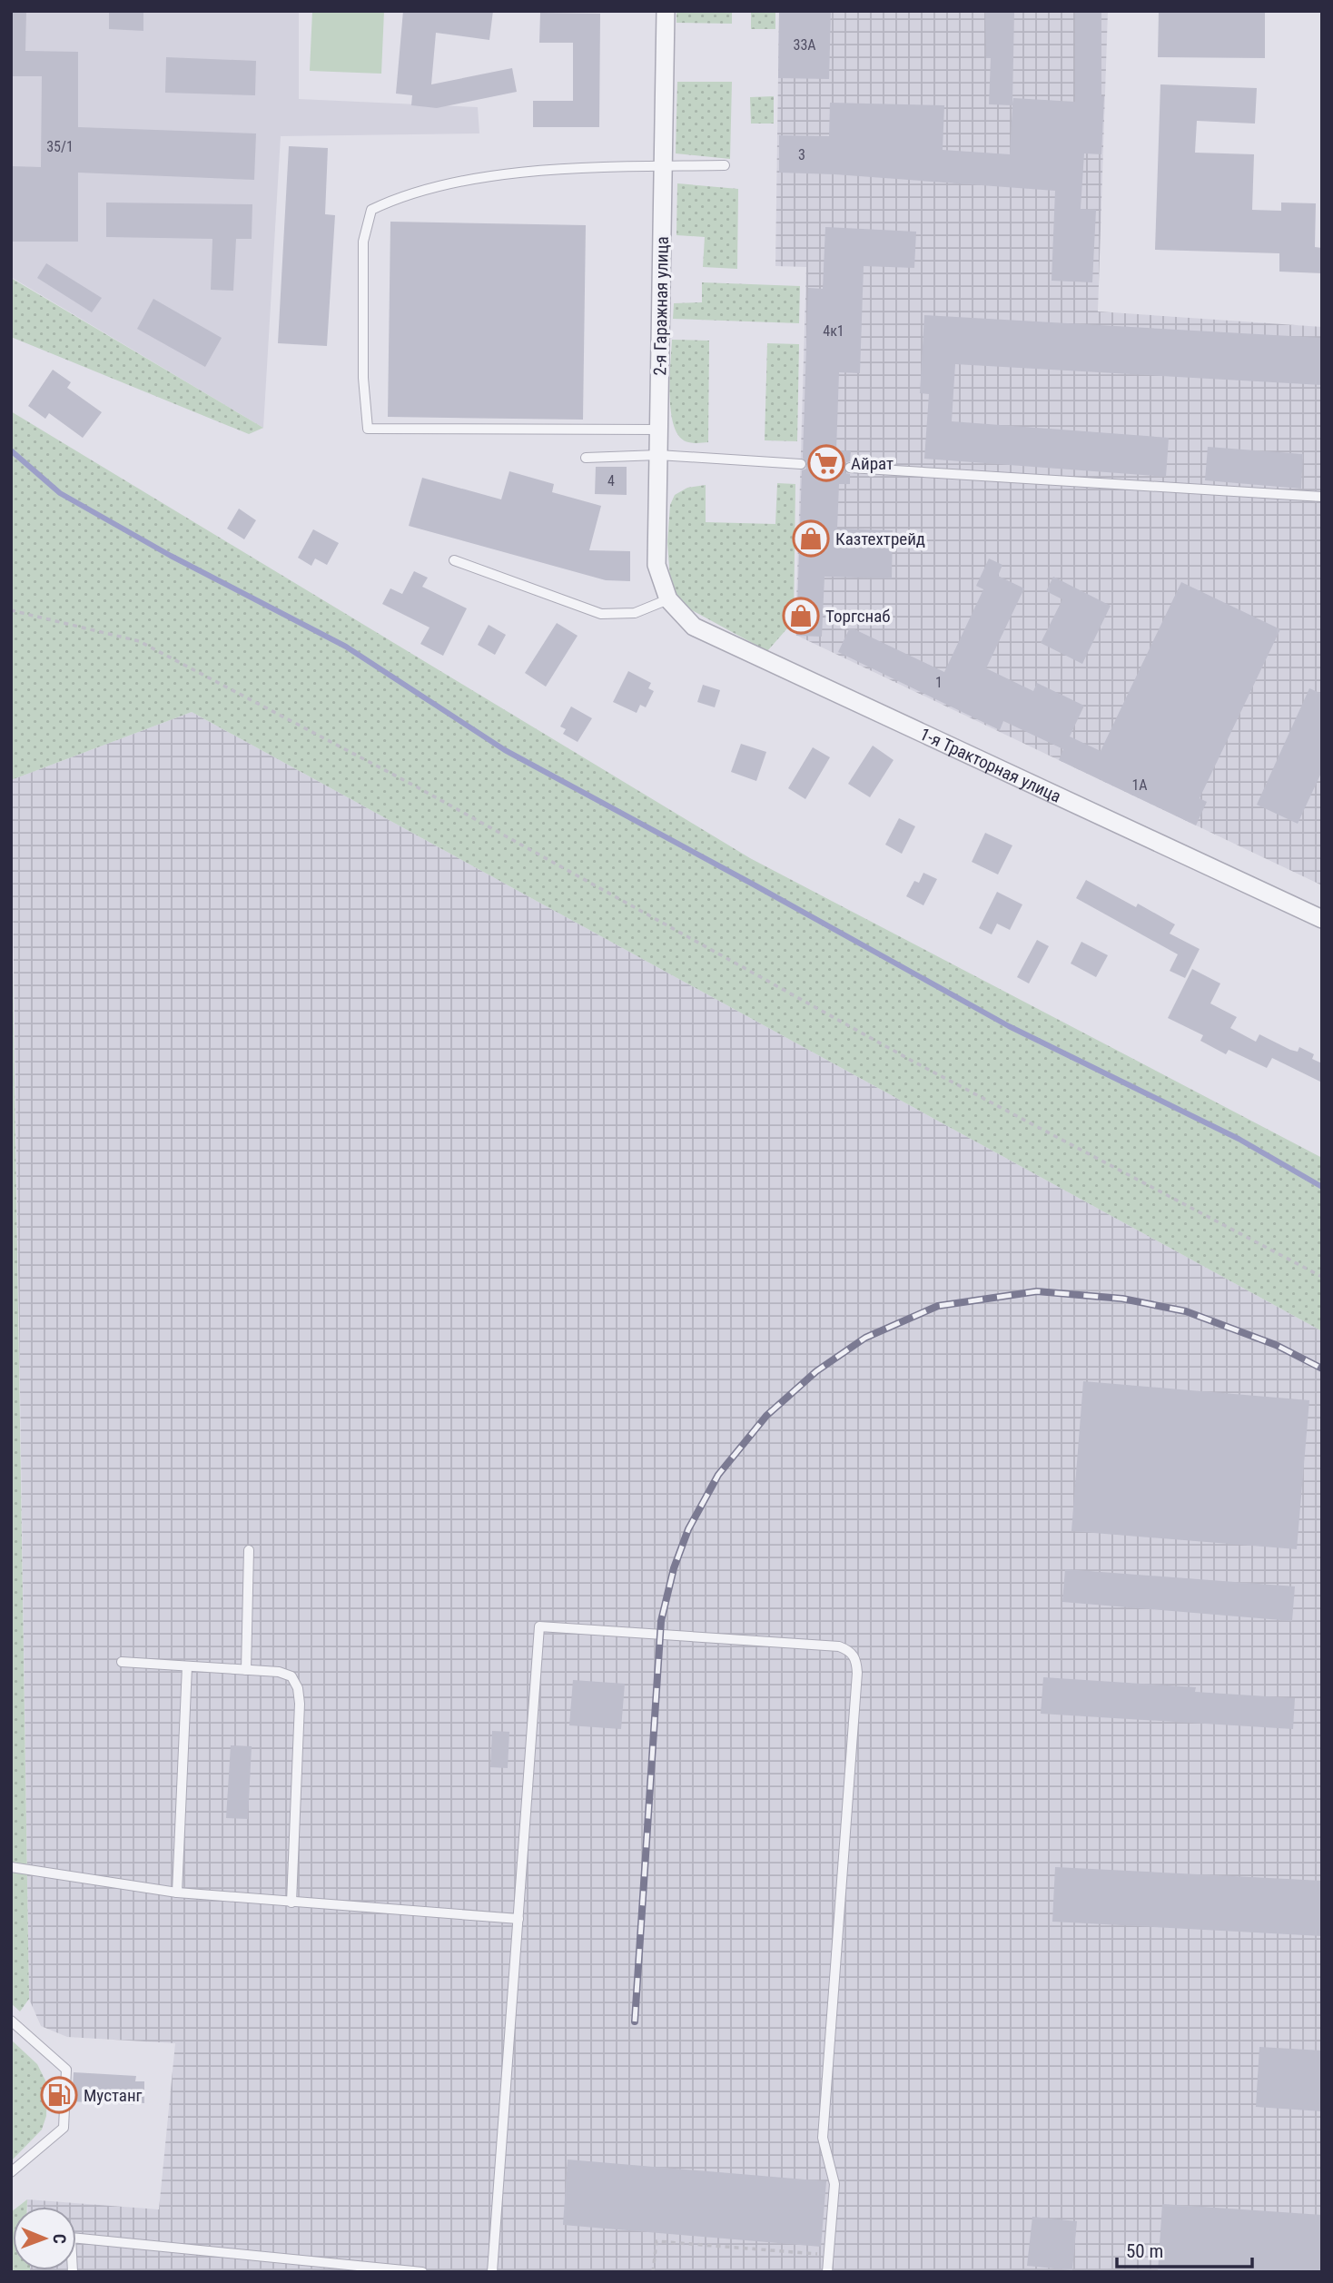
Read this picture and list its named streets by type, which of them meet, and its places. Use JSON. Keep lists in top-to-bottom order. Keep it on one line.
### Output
{"streets":{"street":["2-я Гаражная улица","1-я Тракторная улица"]},"crossings":[["2-я Гаражная улица","1-я Тракторная улица"]],"places":{"supermarket":["Айрат"],"shop":["Казтехтрейд","Торгснаб"],"fuel station":["Мустанг"]},"house_numbers":["33А","35/1","3","4к1","4","1","1А"],"scale_bar":"50 m","north":"right"}
